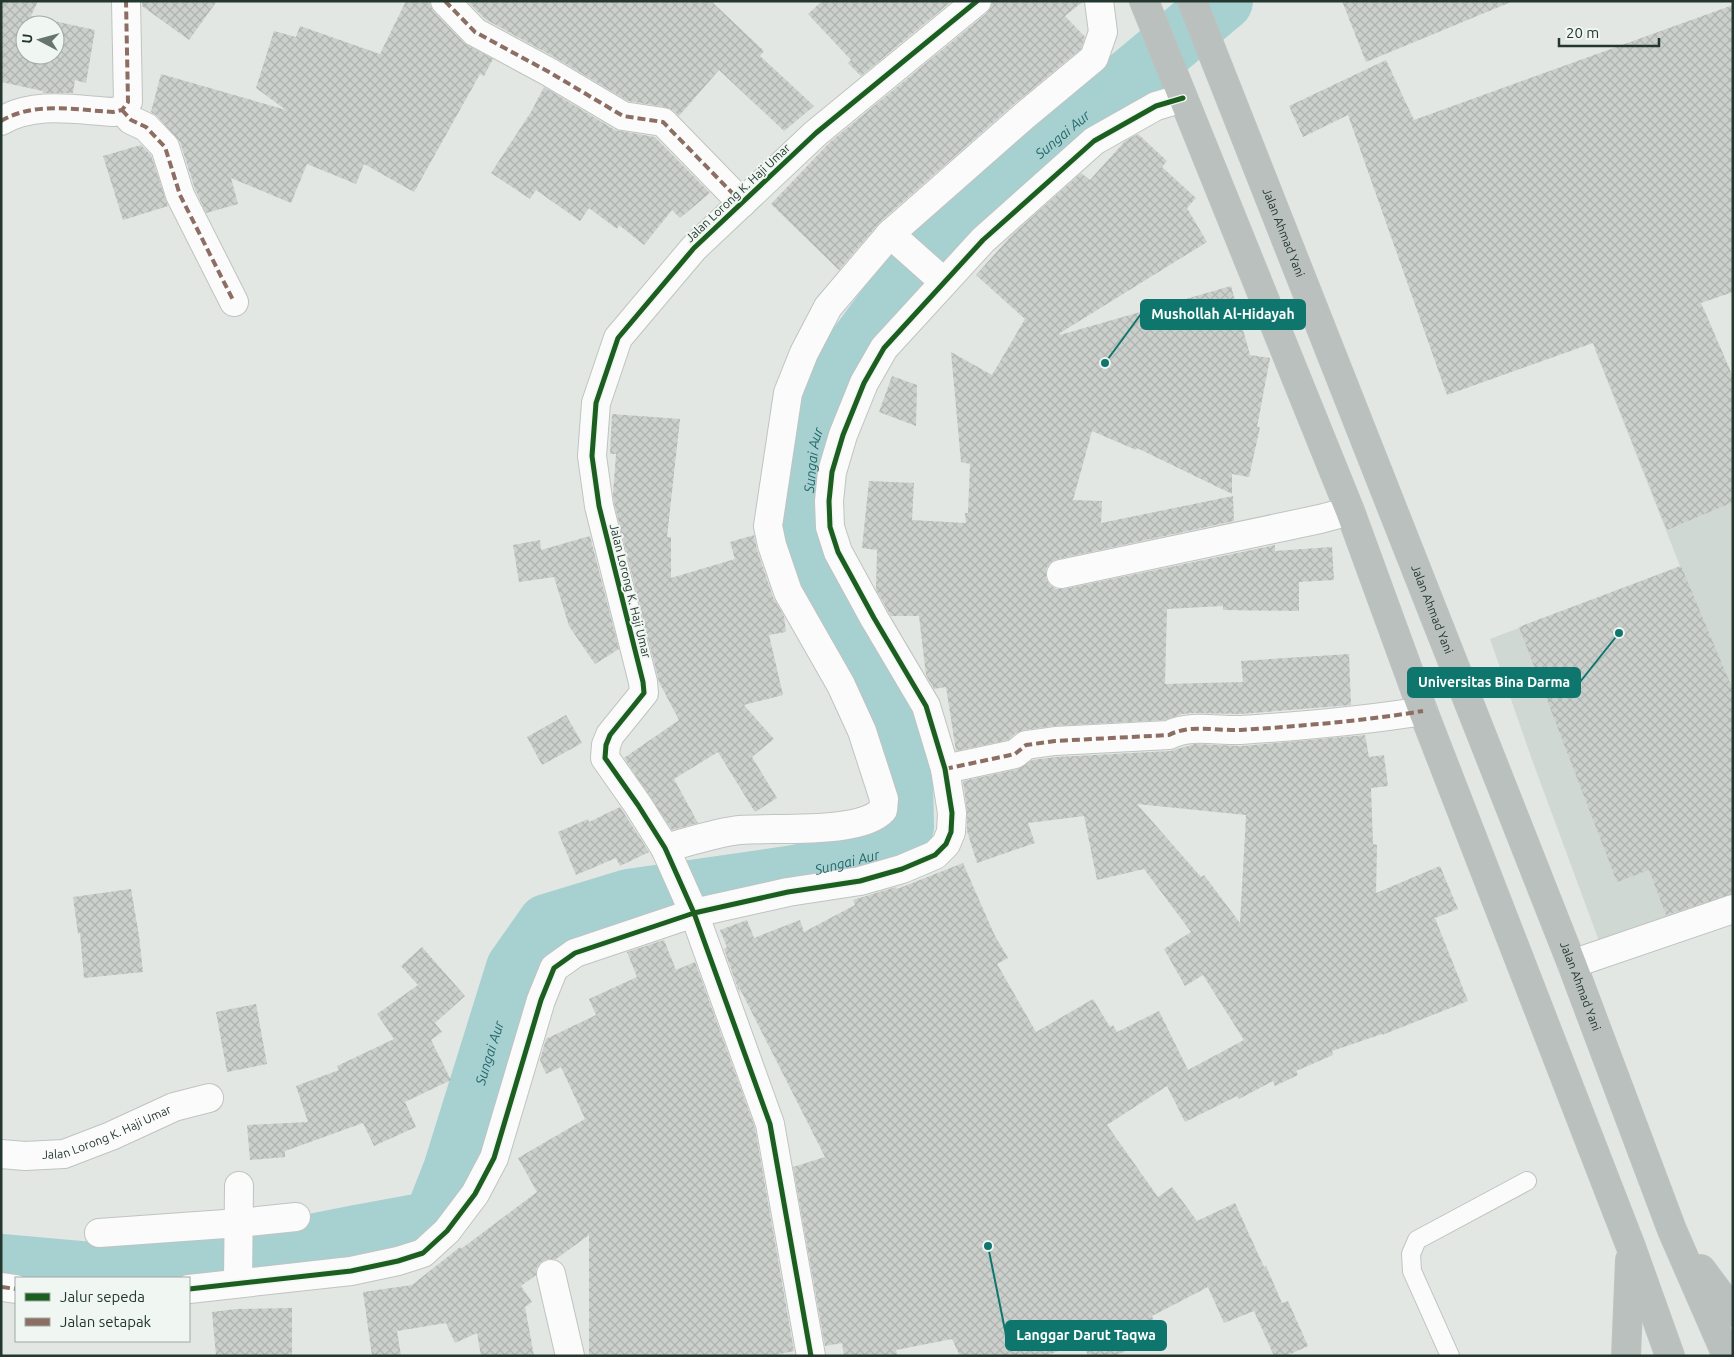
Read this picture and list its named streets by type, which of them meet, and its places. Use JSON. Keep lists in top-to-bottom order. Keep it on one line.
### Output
{"streets":{"highway":["Jalan Ahmad Yani"],"street":["Jalan Lorong K. Haji Umar"]},"water":["Sungai Aur"],"places":["Mushollah Al-Hidayah","Universitas Bina Darma","Langgar Darut Taqwa"],"legend":["Jalur sepeda","Jalan setapak"],"scale_bar":"20 m","north":"left"}
